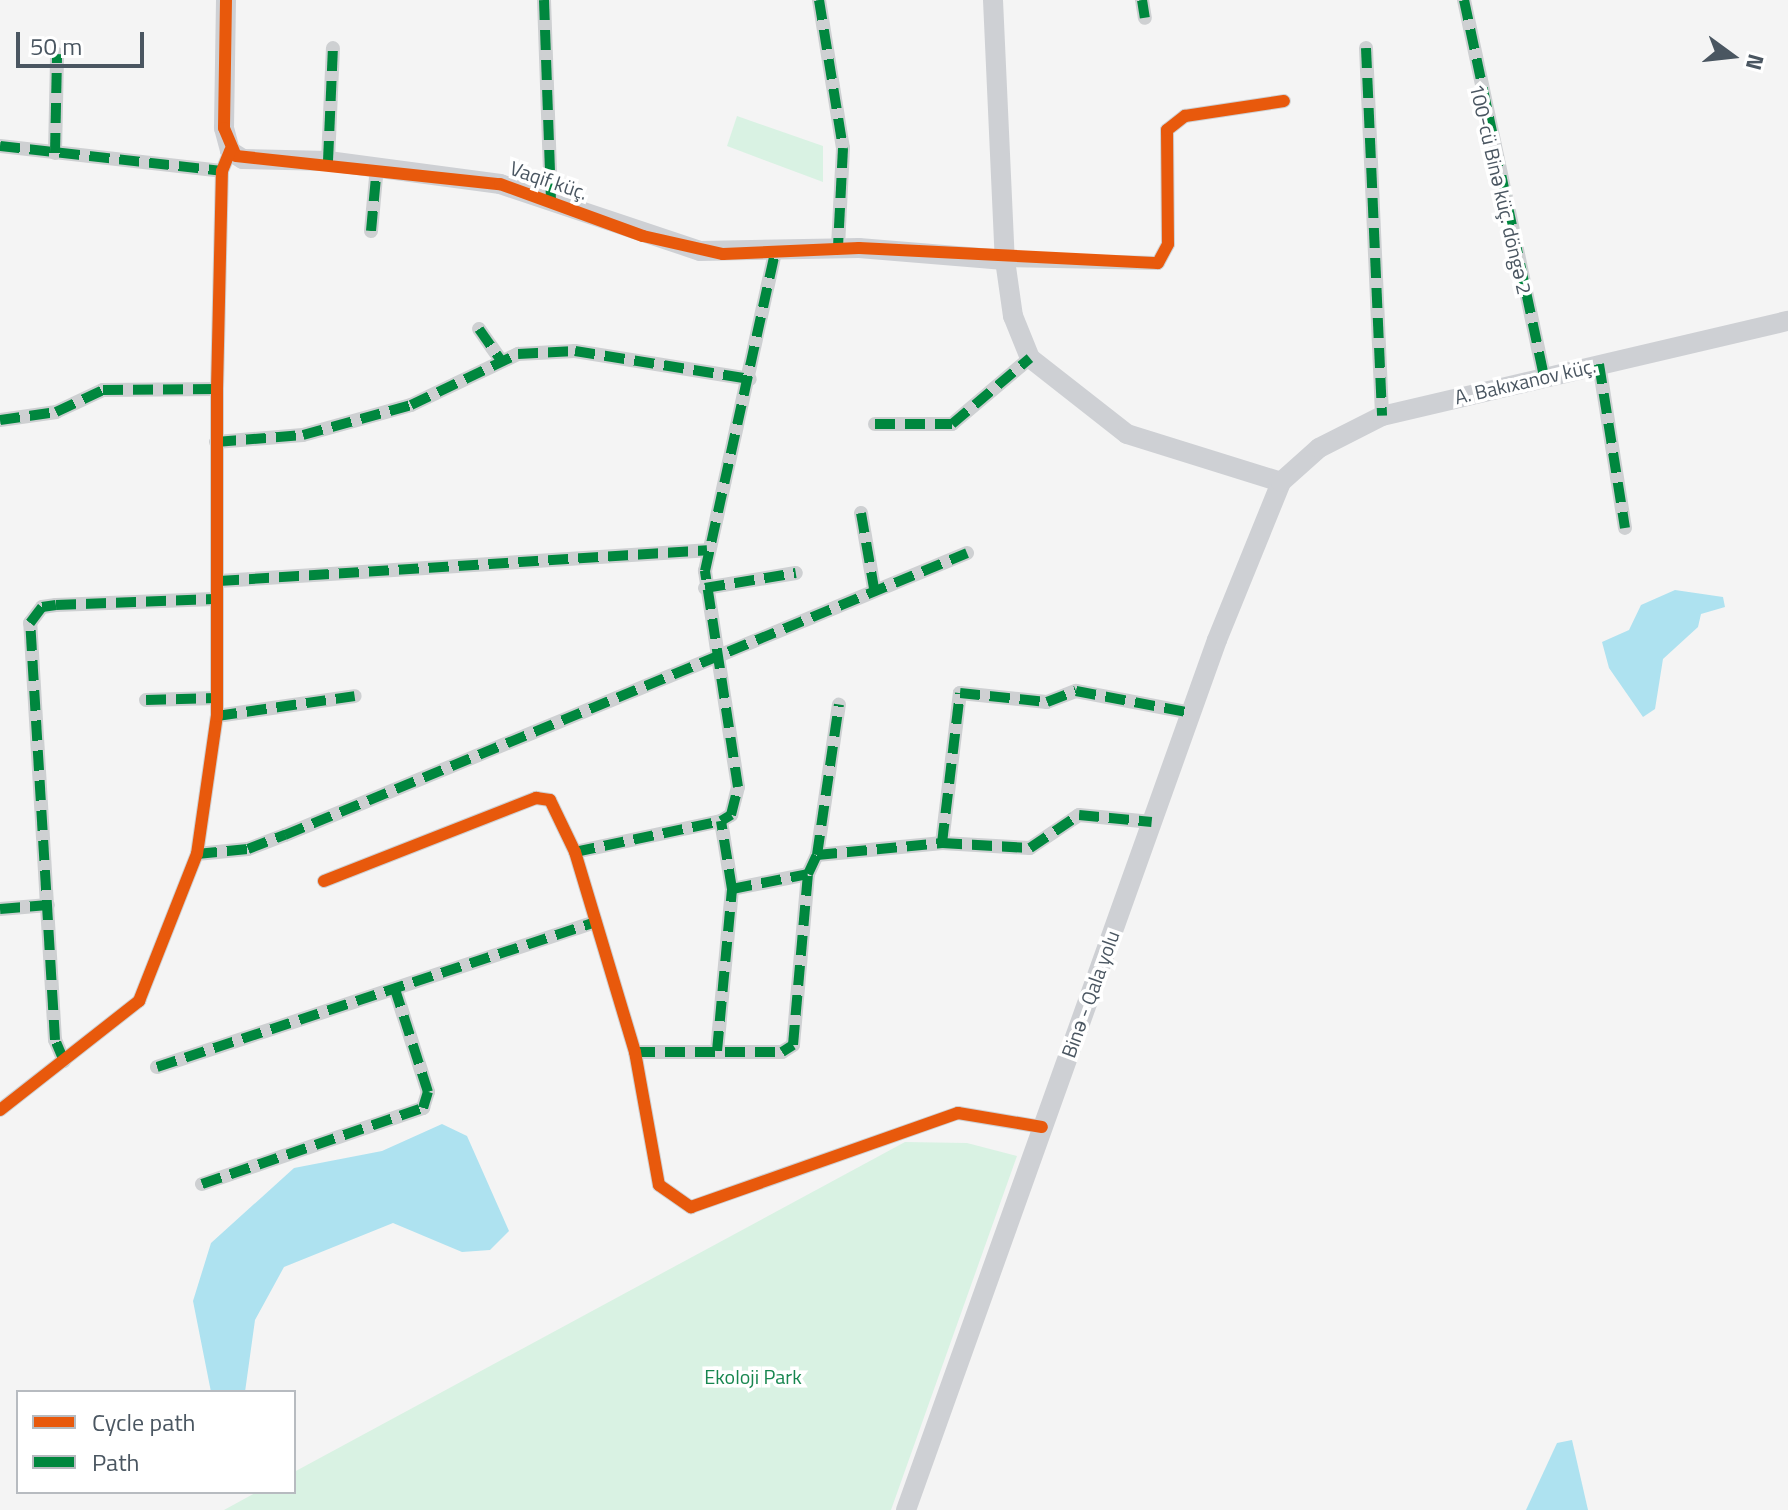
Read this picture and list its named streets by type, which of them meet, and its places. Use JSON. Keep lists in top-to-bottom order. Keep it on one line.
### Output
{"streets":{"main road":["Vaqif küç.","A. Bakıxanov küç.","Binə - Qala yolu"],"street":["100-cü Binə küç. döngə 2"]},"crossings":[["100-cü Binə küç. döngə 2","A. Bakıxanov küç."],["A. Bakıxanov küç.","Binə - Qala yolu"]],"parks":["Ekoloji Park"],"legend":["Cycle path","Path"],"scale_bar":"50 m","north":"right"}
